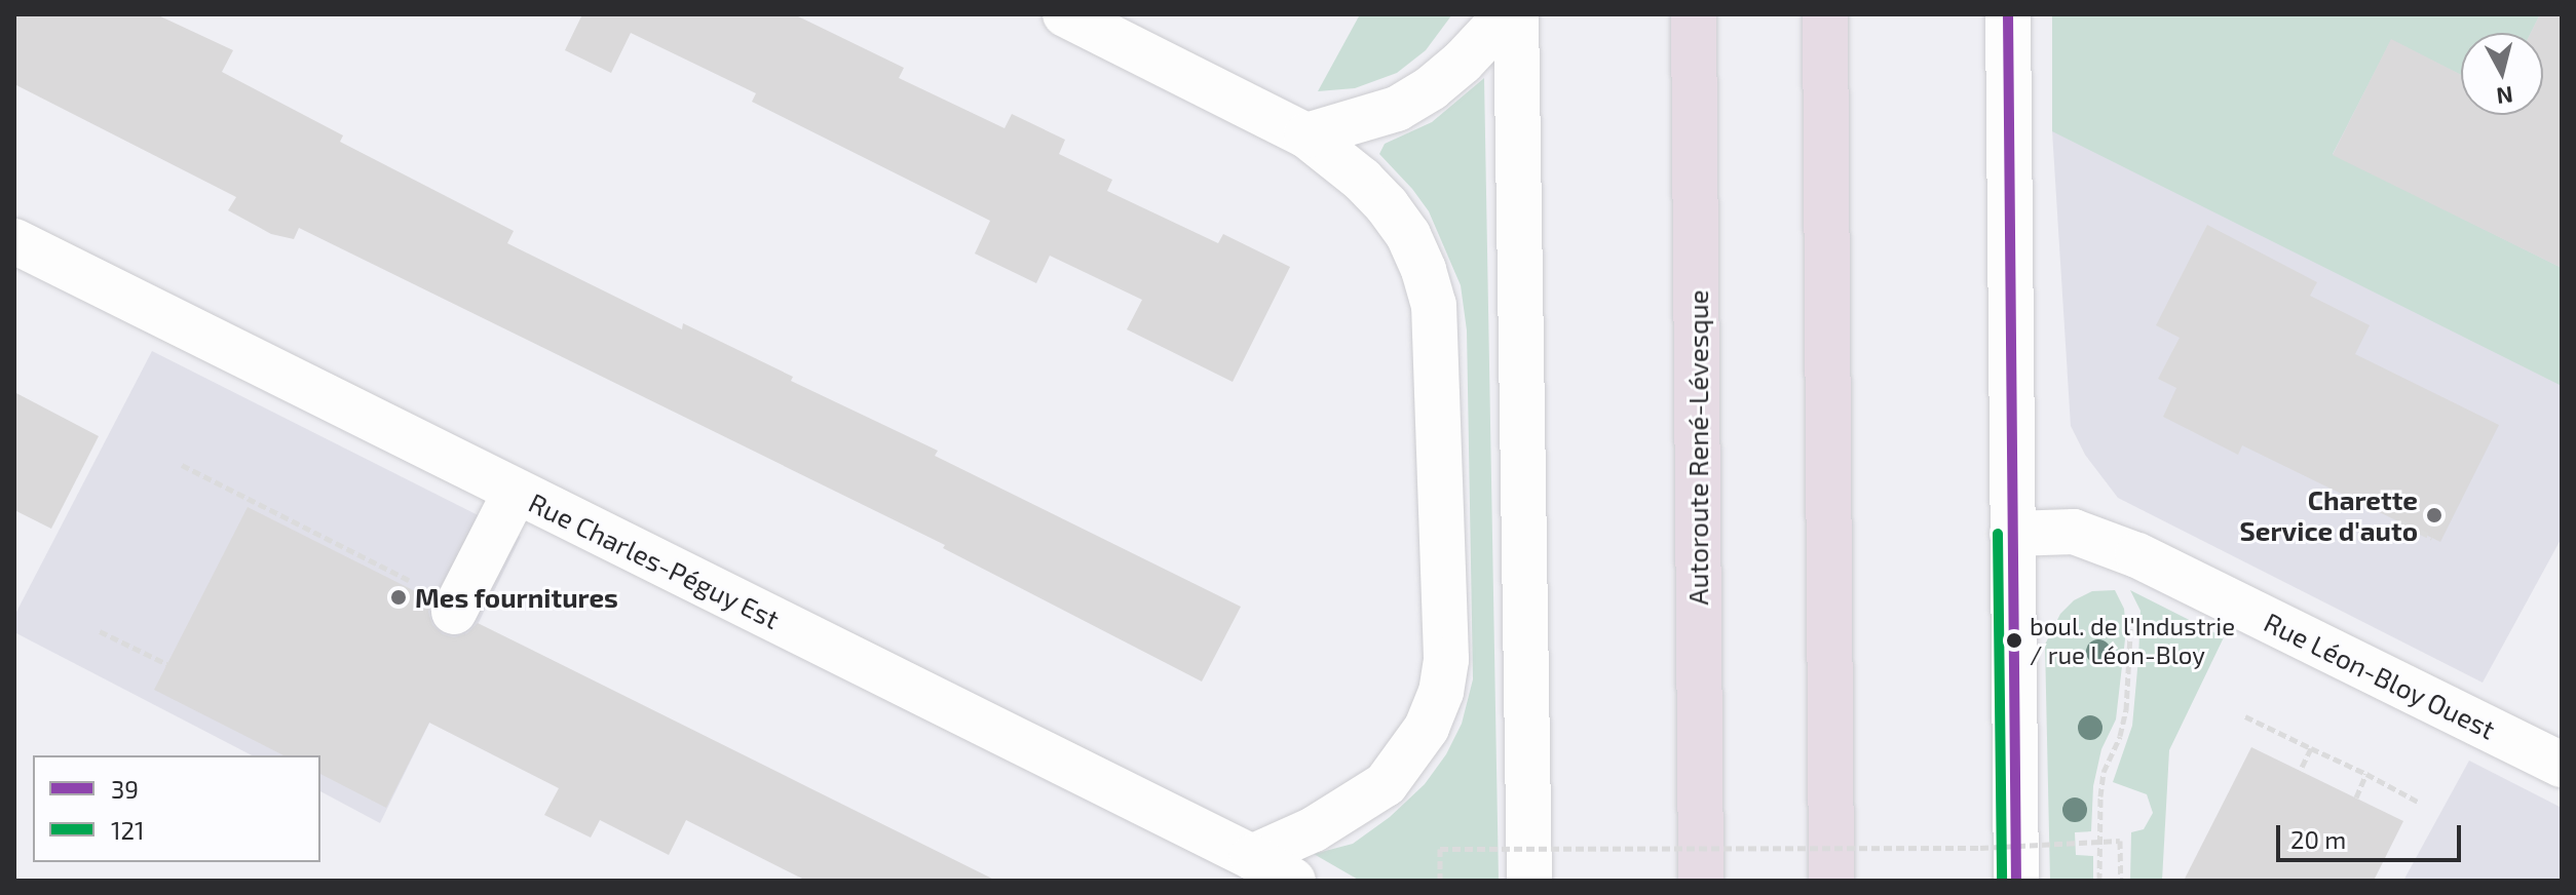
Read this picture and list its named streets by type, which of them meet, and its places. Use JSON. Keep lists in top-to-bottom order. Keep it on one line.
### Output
{"streets":{"highway":["Autoroute René-Lévesque"],"street":["Rue Charles-Péguy Est","Rue Léon-Bloy Ouest"]},"places":["Charette Service d'auto","Mes fournitures","boul. de l'Industrie / rue Léon-Bloy"],"lines":["transit line 39","transit line 121"],"legend":["39","121"],"scale_bar":"20 m","north":"bottom"}
